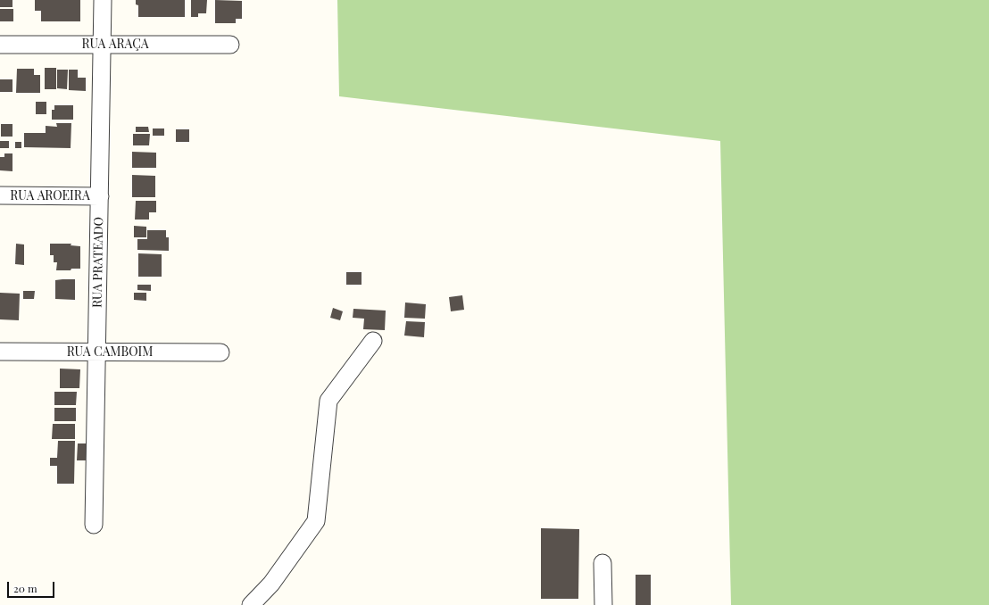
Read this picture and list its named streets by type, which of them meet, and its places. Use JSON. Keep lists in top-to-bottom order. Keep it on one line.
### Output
{"streets":{"street":["RUA ARAÇA","RUA AROEIRA","RUA PRATEADO","RUA CAMBOIM"]},"crossings":[["RUA ARAÇA","RUA PRATEADO"],["RUA AROEIRA","RUA PRATEADO"],["RUA PRATEADO","RUA CAMBOIM"]],"scale_bar":"20 m"}
